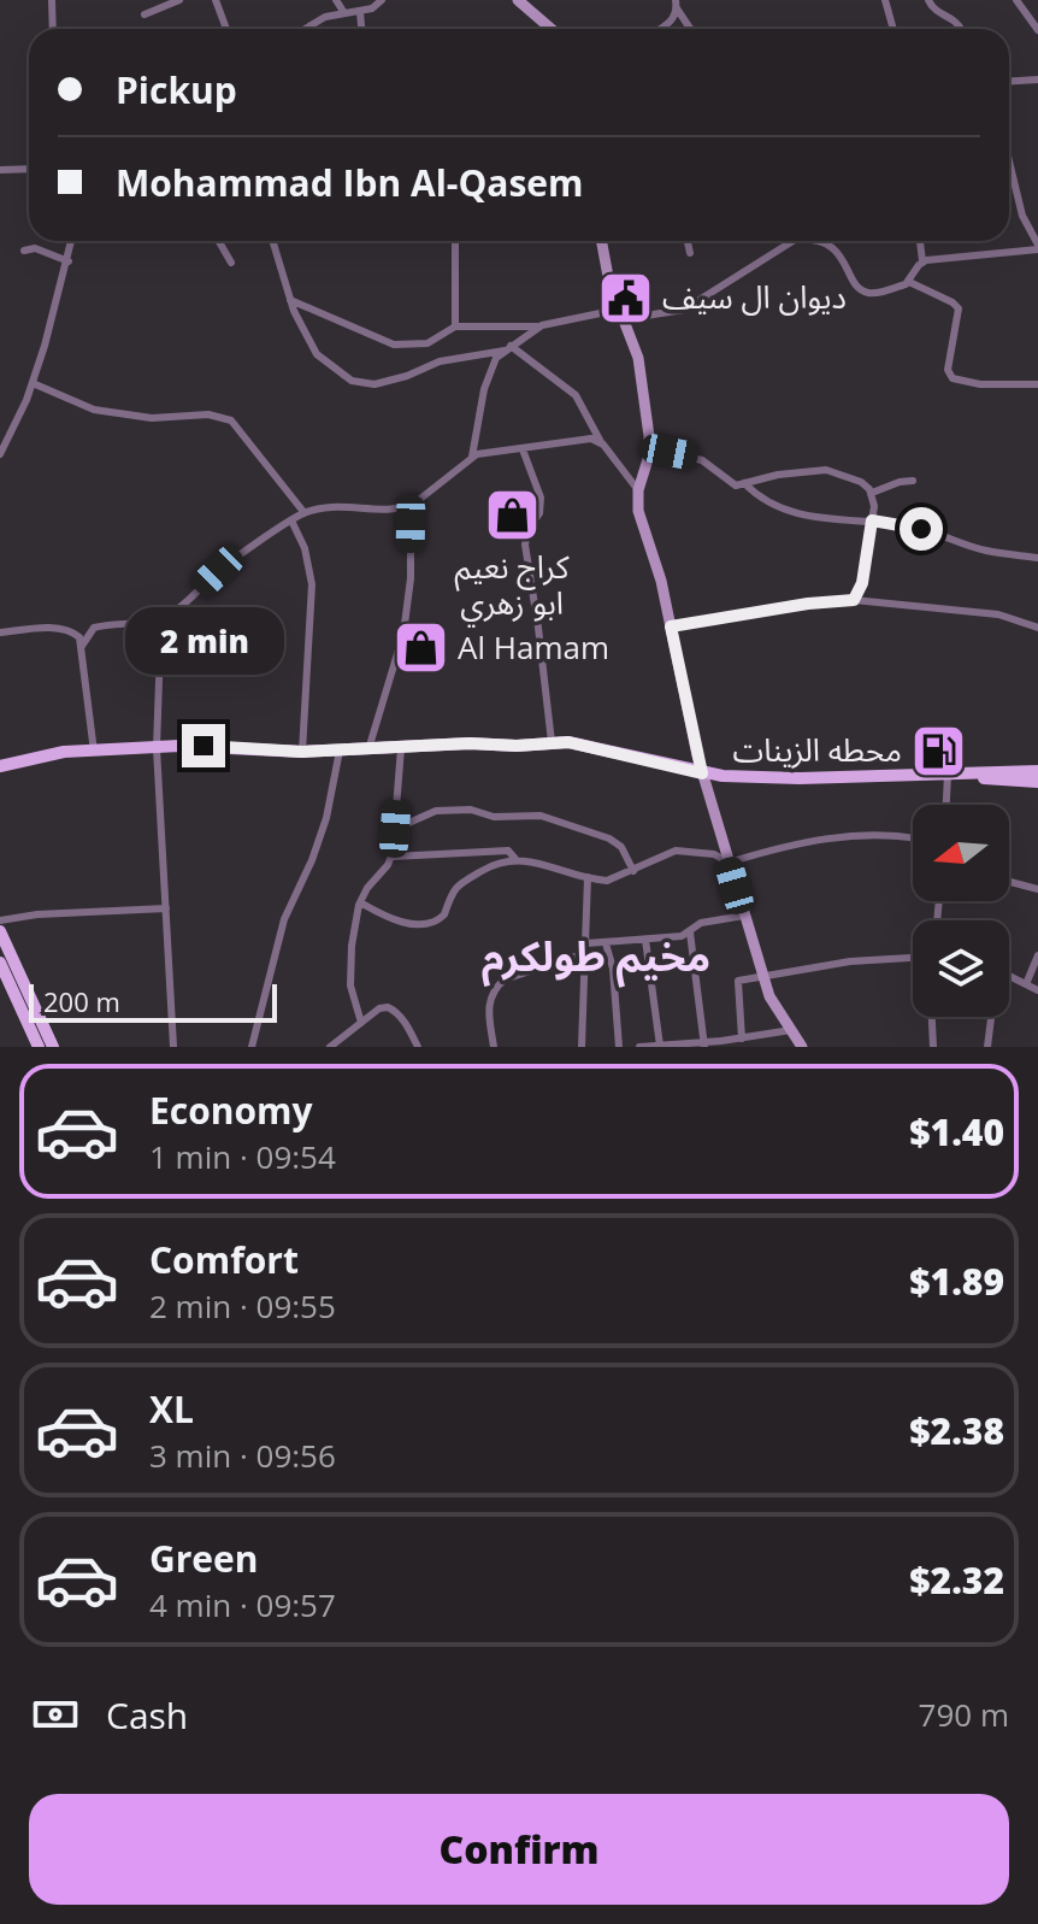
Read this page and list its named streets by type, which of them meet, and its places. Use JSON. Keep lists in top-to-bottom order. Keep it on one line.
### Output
{"districts":["مخيم طولكرم"],"places":{"public building":["ديوان ال سيف"],"shop":["كراج نعيم ابو زهري","Al Hamam"],"fuel station":["محطه الزينات"]},"scale_bar":"200 m","north":"left","page":{"banner":["Pickup","Mohammad Ibn Al-Qasem"],"bubble":"2 min","scale":"200 m","list":[{"name":"Economy","note":"1 min · 09:54","value":"$1.40"},{"name":"Comfort","note":"2 min · 09:55","value":"$1.89"},{"name":"XL","note":"3 min · 09:56","value":"$2.38"},{"name":"Green","note":"4 min · 09:57","value":"$2.32"}],"pay":["Cash","790 m"],"buttons":"Confirm"}}
